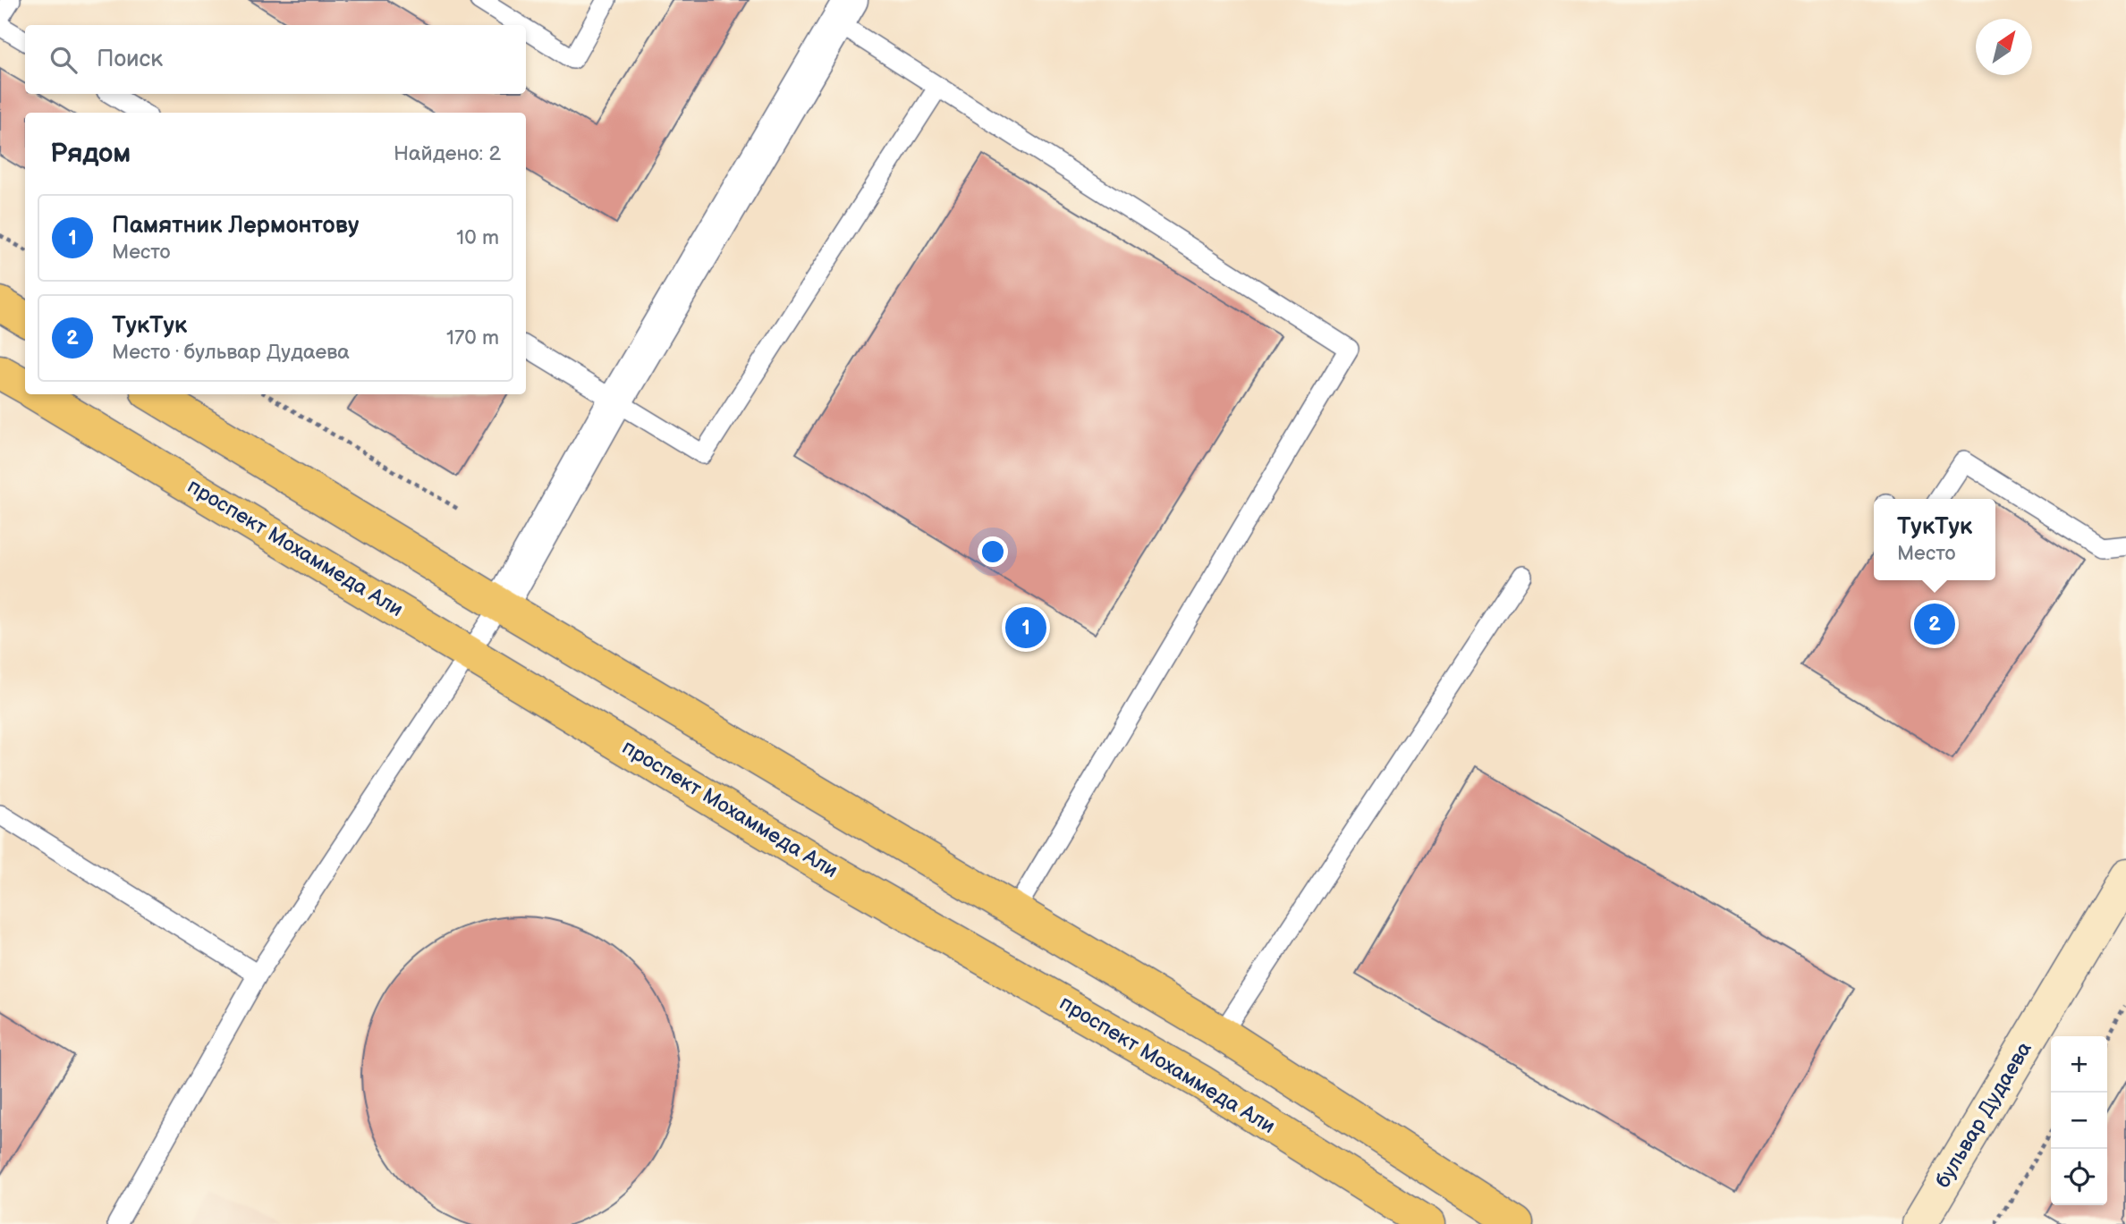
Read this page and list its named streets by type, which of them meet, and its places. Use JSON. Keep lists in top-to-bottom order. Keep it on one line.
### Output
{"streets":{"main road":["проспект Мохаммеда Али","бульвар Дудаева"]},"north":"top right","page":{"search":"Поиск","heading":["Рядом","Найдено: 2"],"list":[{"mark":"1","name":"Памятник Лермонтову","note":"Место","value":"10 m"},{"mark":"2","name":"ТукТук","note":"Место · бульвар Дудаева","value":"170 m"}],"popup":["ТукТук","Место"],"pins":["2","1"],"map_buttons":["+","−"]}}
